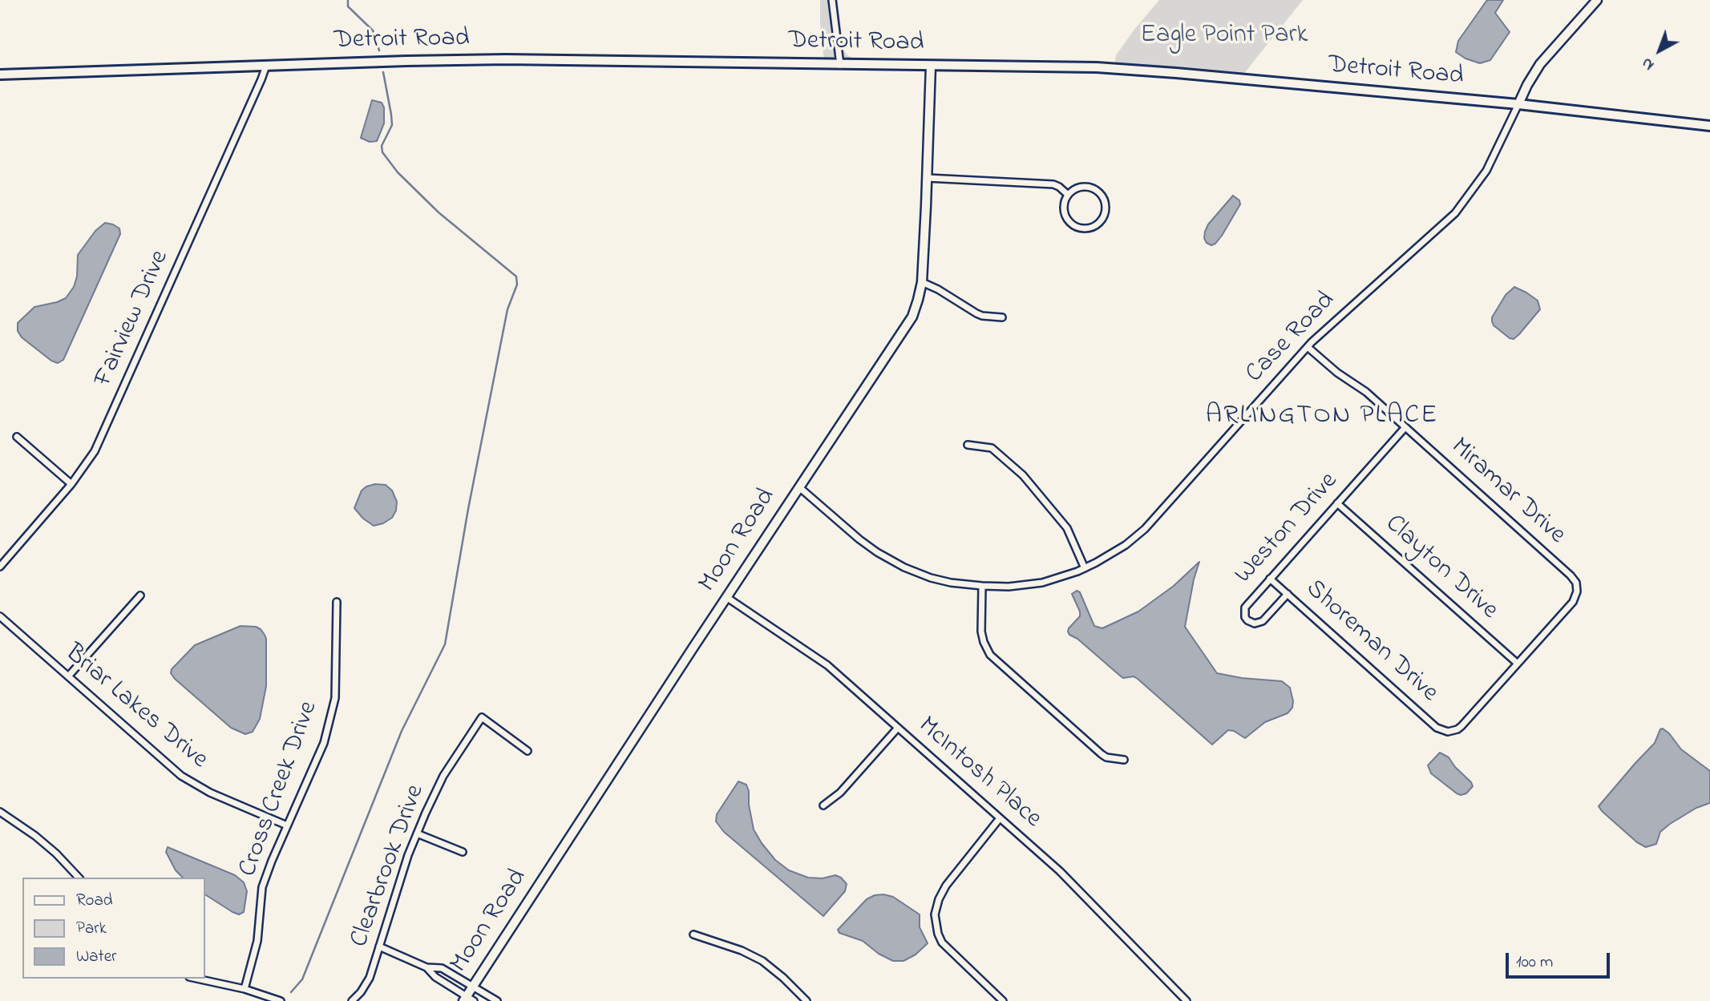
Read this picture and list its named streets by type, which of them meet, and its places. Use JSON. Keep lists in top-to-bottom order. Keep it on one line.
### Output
{"streets":{"main road":["Detroit Road"],"street":["Fairview Drive","Case Road","Miramar Drive","Weston Drive","Moon Road","Clayton Drive","Shoreman Drive","Briar Lakes Drive","McIntosh Place","Cross Creek Drive","Clearbrook Drive"]},"crossings":[["Detroit Road","Fairview Drive"],["Detroit Road","Case Road"],["Detroit Road","Moon Road"],["Case Road","Miramar Drive"],["Case Road","Moon Road"],["Miramar Drive","Weston Drive"],["Miramar Drive","Clayton Drive"],["Miramar Drive","Shoreman Drive"],["Weston Drive","Clayton Drive"],["Weston Drive","Shoreman Drive"],["Moon Road","McIntosh Place"],["Clayton Drive","Shoreman Drive"],["Briar Lakes Drive","Cross Creek Drive"]],"districts":["ARLINGTON PLACE"],"parks":["Eagle Point Park"],"legend":["Road","Park","Water"],"scale_bar":"100 m","north":"bottom left"}
